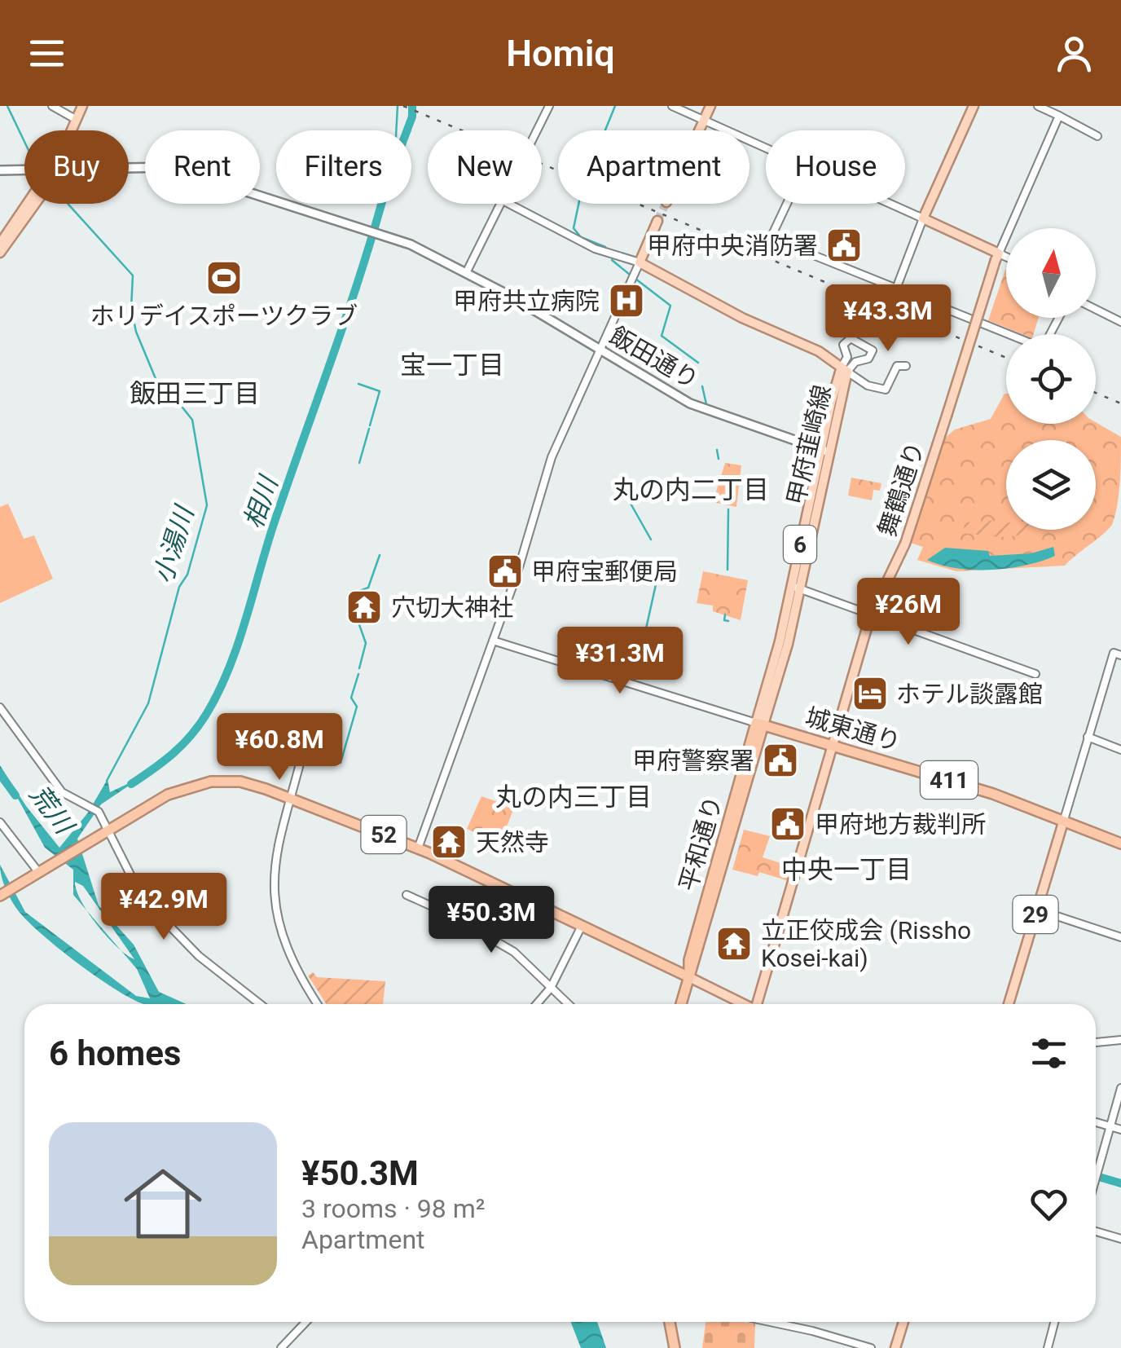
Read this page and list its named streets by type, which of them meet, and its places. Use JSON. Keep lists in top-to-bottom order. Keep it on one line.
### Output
{"streets":{"highway":["城東通り","411","52","平和通り"],"main road":["飯田通り","甲府韮崎線","舞鶴通り","6","29"]},"crossings":[["飯田通り","甲府韮崎線"],["甲府韮崎線","城東通り"],["甲府韮崎線","平和通り"],["舞鶴通り","城東通り"],["城東通り","平和通り"],["城東通り","29"],["52","平和通り"]],"districts":["宝一丁目","飯田三丁目","丸の内二丁目","丸の内三丁目","中央一丁目"],"water":["相川","小湯川","荒川"],"places":{"public building":["甲府中央消防署","甲府宝郵便局","甲府警察署","甲府地方裁判所"],"sports":["ホリデイスポーツクラブ"],"hospital":["甲府共立病院"],"temple":["穴切大神社","天然寺","立正佼成会 (Rissho Kosei-kai)"],"hotel":["ホテル談露館"]},"north":"top","page":{"header":"Homiq","chip":["Buy","Rent","Filters","New","Apartment","House"],"price":["¥43.3M","¥26M","¥31.3M","¥60.8M","¥42.9M","¥50.3M"],"heading":"6 homes","list":[{"name":"¥50.3M","note":"3 rooms · 98 m² · Apartment"}]}}
